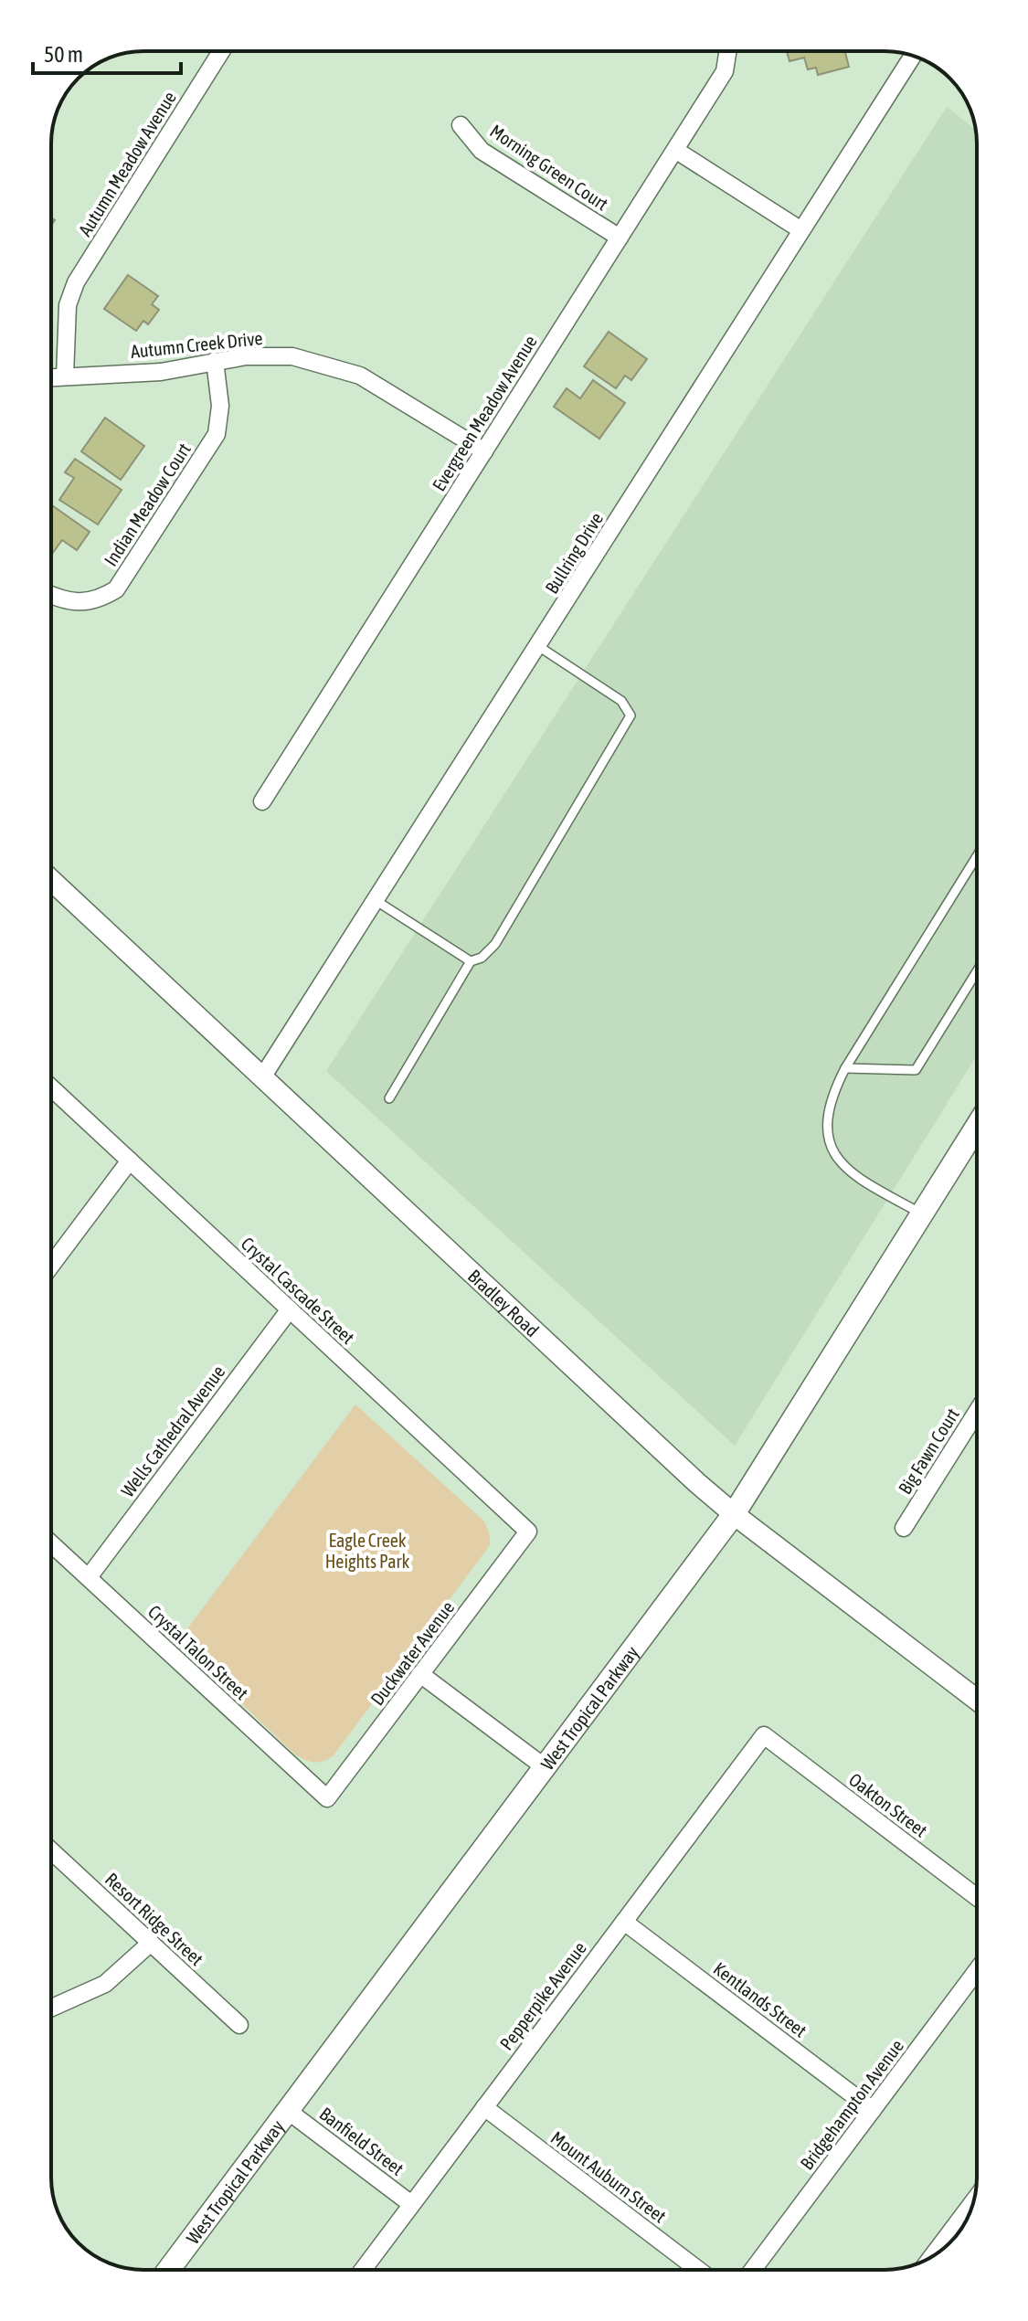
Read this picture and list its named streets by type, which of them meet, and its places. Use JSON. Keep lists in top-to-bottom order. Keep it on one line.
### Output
{"streets":{"main road":["West Tropical Parkway"],"street":["Autumn Meadow Avenue","Morning Green Court","Autumn Creek Drive","Evergreen Meadow Avenue","Indian Meadow Court","Bullring Drive","Crystal Cascade Street","Bradley Road","Wells Cathedral Avenue","Big Fawn Court","Crystal Talon Street","Duckwater Avenue","Oakton Street","Resort Ridge Street","Pepperpike Avenue","Kentlands Street","Bridgehampton Avenue","Banfield Street","Mount Auburn Street"]},"crossings":[["Autumn Meadow Avenue","Autumn Creek Drive"],["Morning Green Court","Evergreen Meadow Avenue"],["Autumn Creek Drive","Evergreen Meadow Avenue"],["Autumn Creek Drive","Indian Meadow Court"],["Bullring Drive","Bradley Road"],["Crystal Cascade Street","Wells Cathedral Avenue"],["Crystal Cascade Street","Duckwater Avenue"],["Bradley Road","West Tropical Parkway"],["Wells Cathedral Avenue","Crystal Talon Street"],["Crystal Talon Street","Duckwater Avenue"],["West Tropical Parkway","Banfield Street"],["Oakton Street","Pepperpike Avenue"],["Pepperpike Avenue","Kentlands Street"],["Pepperpike Avenue","Banfield Street"],["Pepperpike Avenue","Mount Auburn Street"],["Kentlands Street","Bridgehampton Avenue"]],"parks":["Eagle Creek Heights Park"],"scale_bar":"50 m"}
